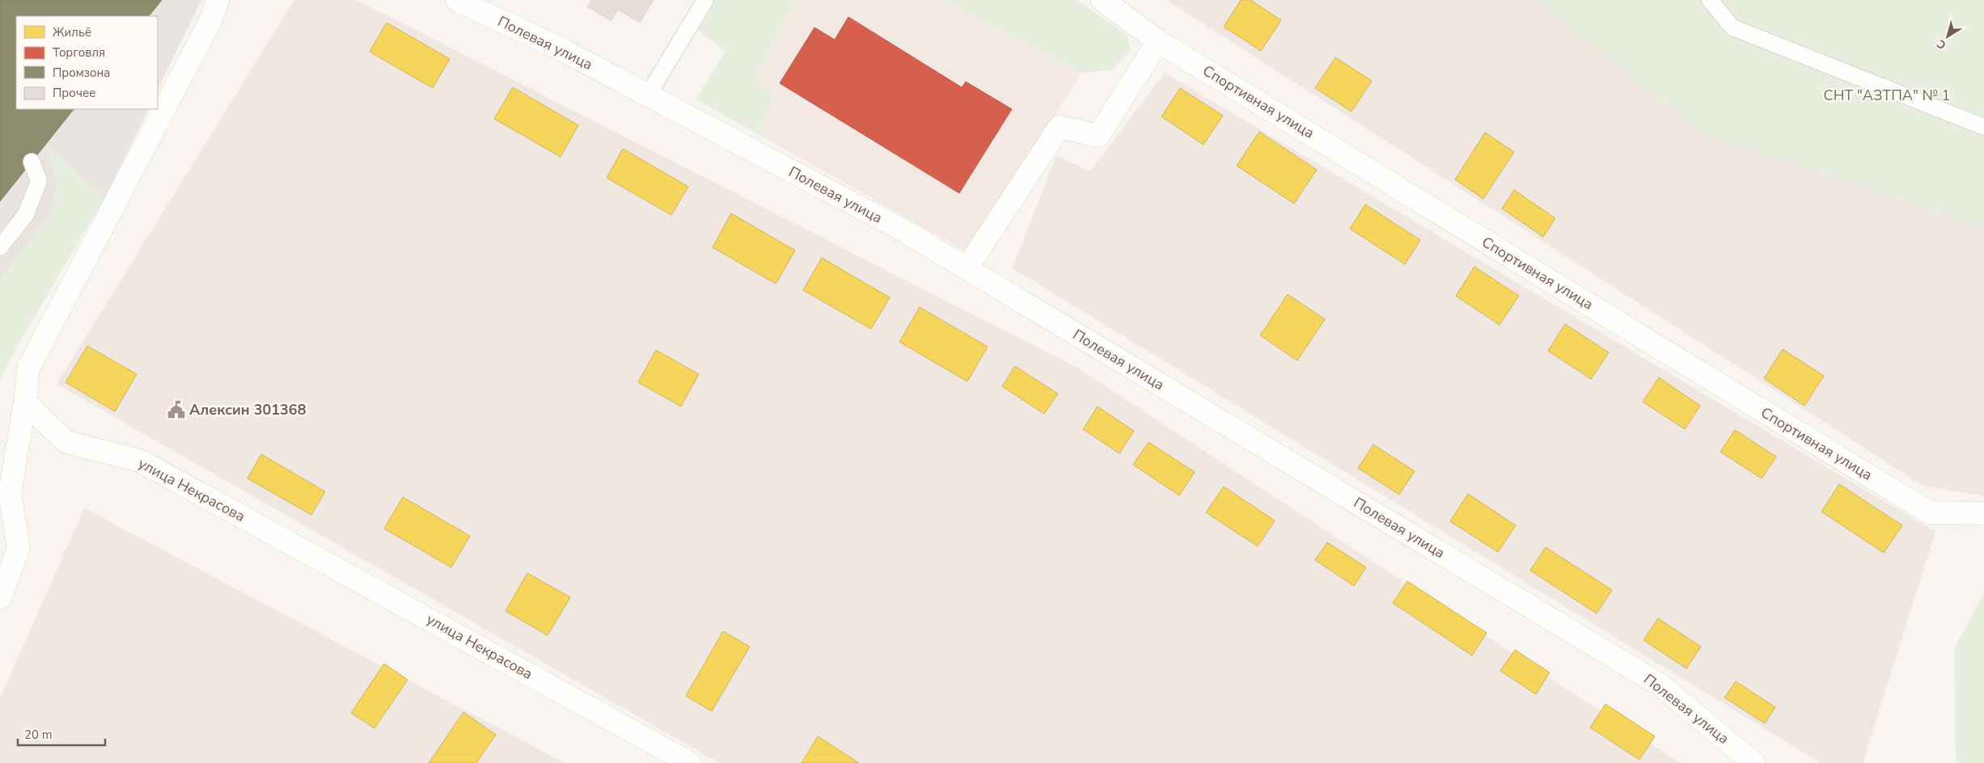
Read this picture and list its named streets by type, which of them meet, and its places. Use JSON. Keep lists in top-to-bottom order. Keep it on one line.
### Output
{"streets":{"street":["Полевая улица","Спортивная улица","улица Некрасова"]},"parks":["СНТ \"АЗТПА\" № 1"],"places":{"public building":["Алексин 301368"]},"legend":["Жильё","Торговля","Промзона","Прочее"],"scale_bar":"20 m","north":"bottom left"}
